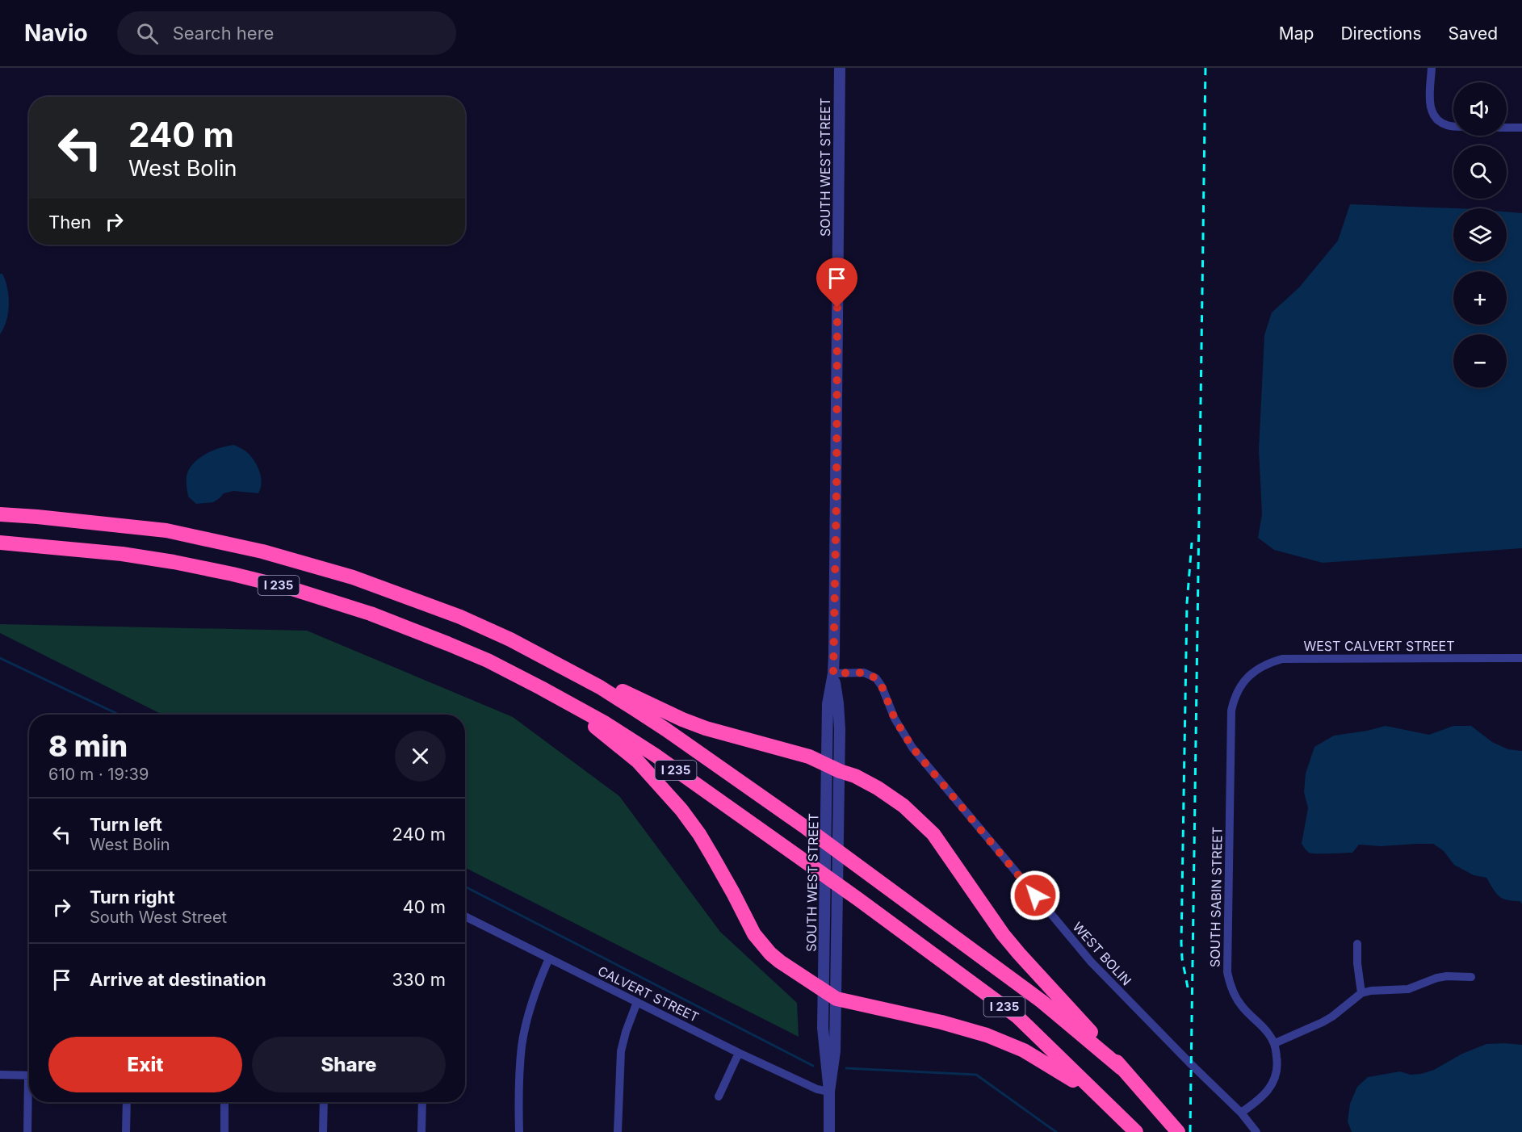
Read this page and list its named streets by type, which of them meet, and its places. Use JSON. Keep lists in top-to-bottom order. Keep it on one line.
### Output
{"streets":{"highway":["I 235"],"street":["SOUTH WEST STREET","WEST CALVERT STREET","SOUTH SABIN STREET","WEST BOLIN","CALVERT STREET"]},"crossings":[["SOUTH WEST STREET","WEST BOLIN"],["SOUTH WEST STREET","CALVERT STREET"],["WEST CALVERT STREET","SOUTH SABIN STREET"]],"page":{"header":"Navio","search":"Search here","nav":["Map","Directions","Saved"],"map_buttons":["+","−"],"turn":["240 m","West Bolin"],"then":"Then","heading":["8 min","610 m · 19:39"],"list":[{"name":"Turn left","note":"West Bolin","value":"240 m"},{"name":"Turn right","note":"South West Street","value":"40 m"},{"name":"Arrive at destination","value":"330 m"}],"buttons":["Exit","Share"]}}
